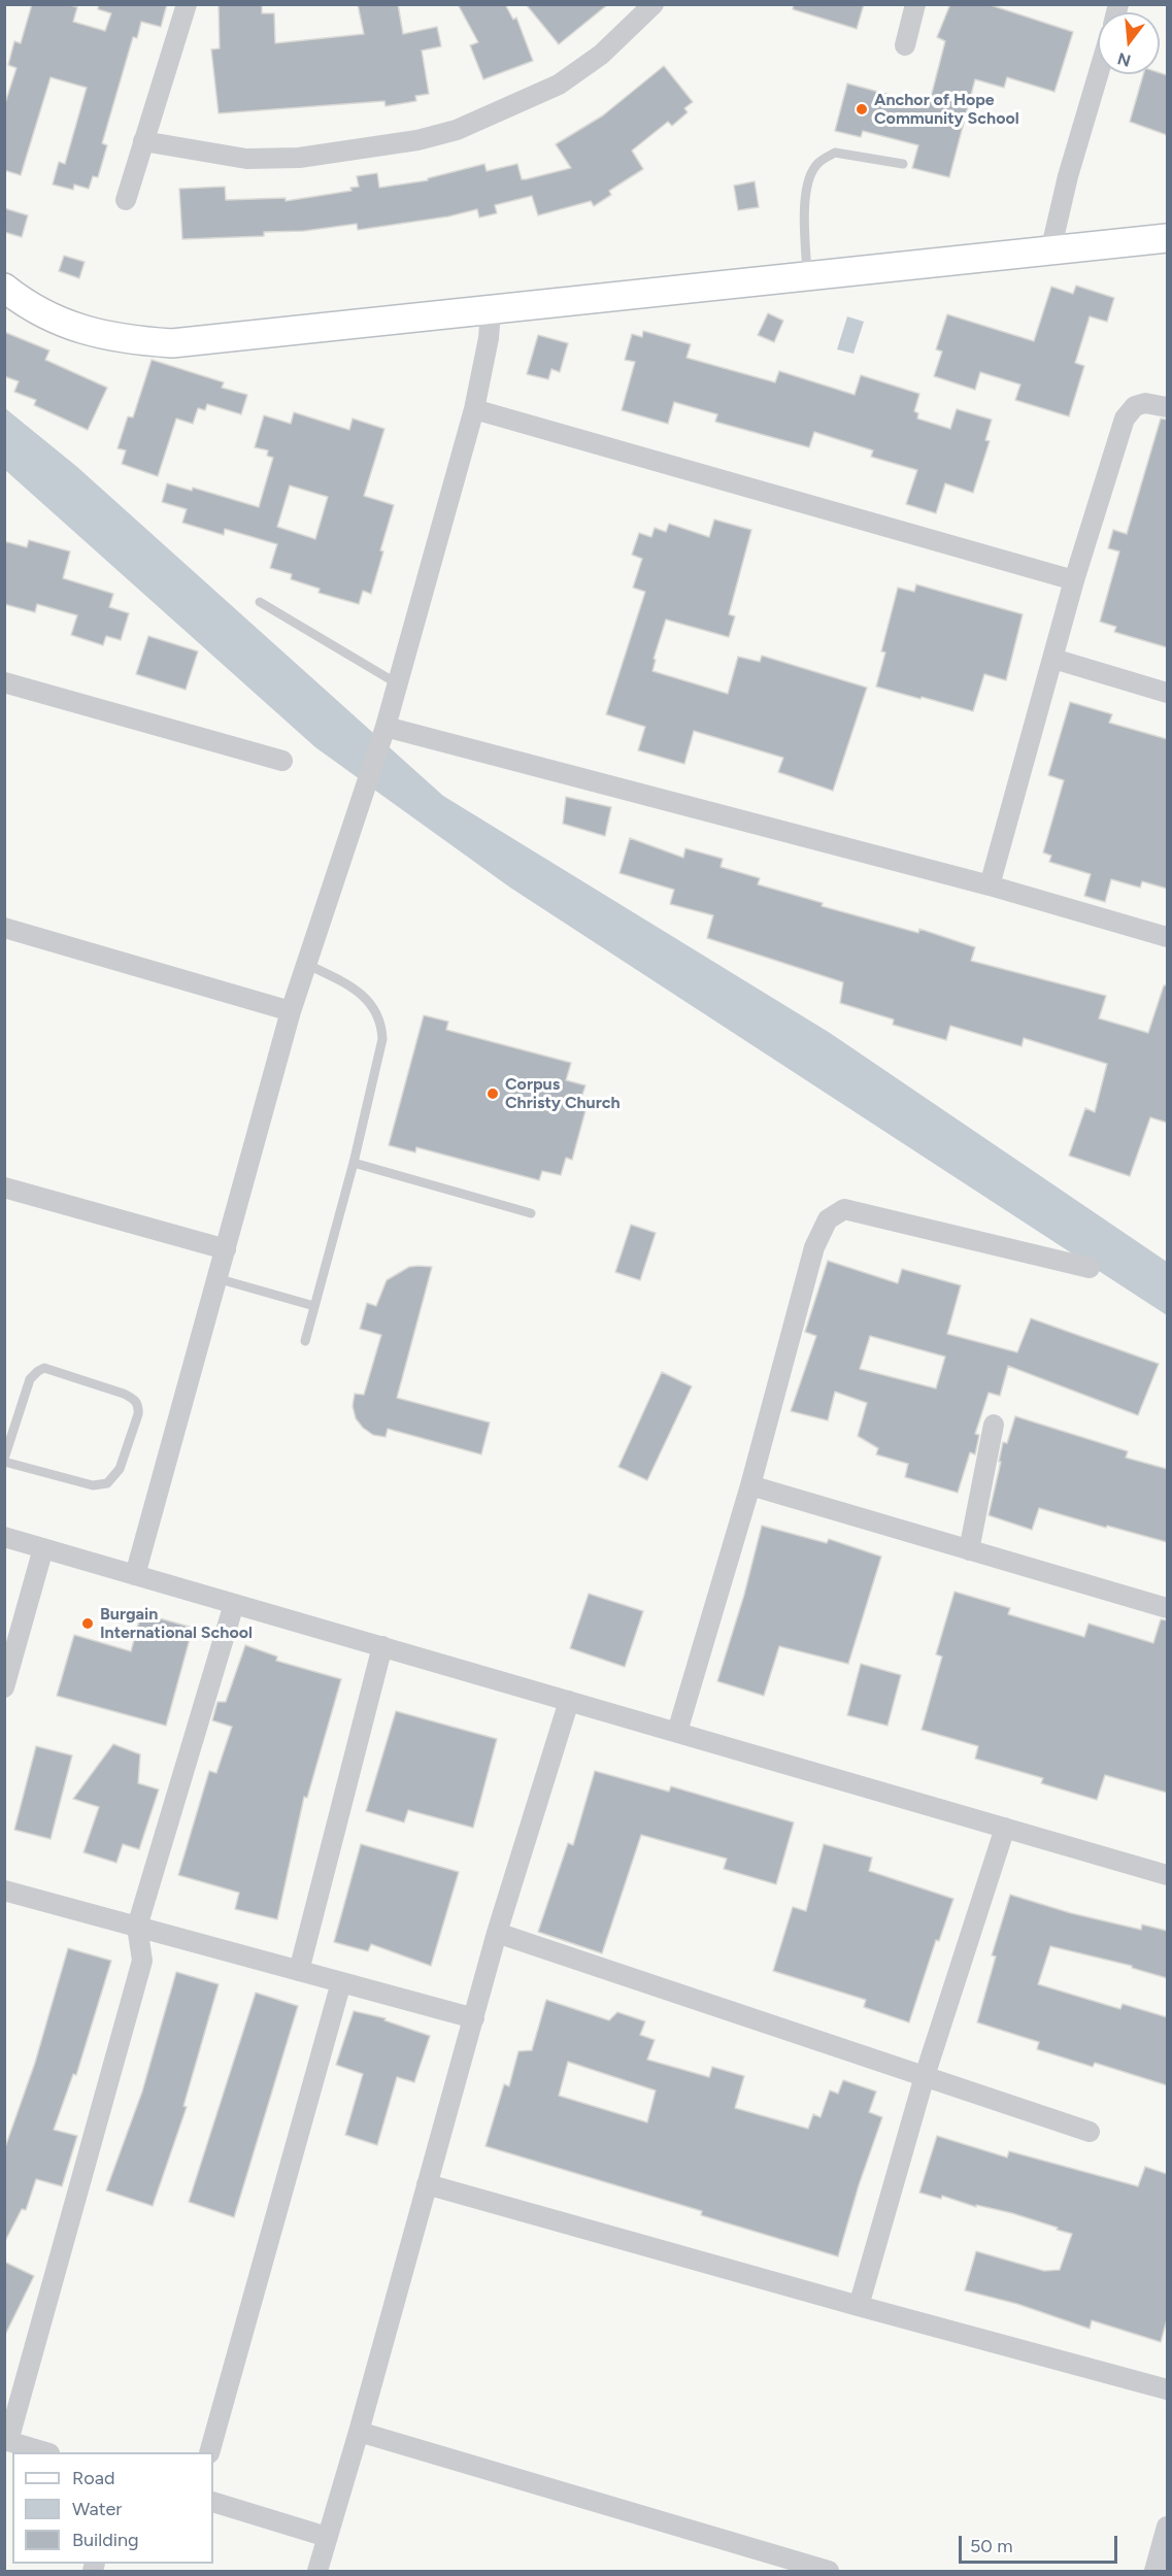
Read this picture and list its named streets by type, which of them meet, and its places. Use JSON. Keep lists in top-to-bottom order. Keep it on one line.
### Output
{"places":["Anchor of Hope Community School","Corpus Christy Church","Burgain International School"],"legend":["Road","Water","Building"],"scale_bar":"50 m","north":"bottom"}
